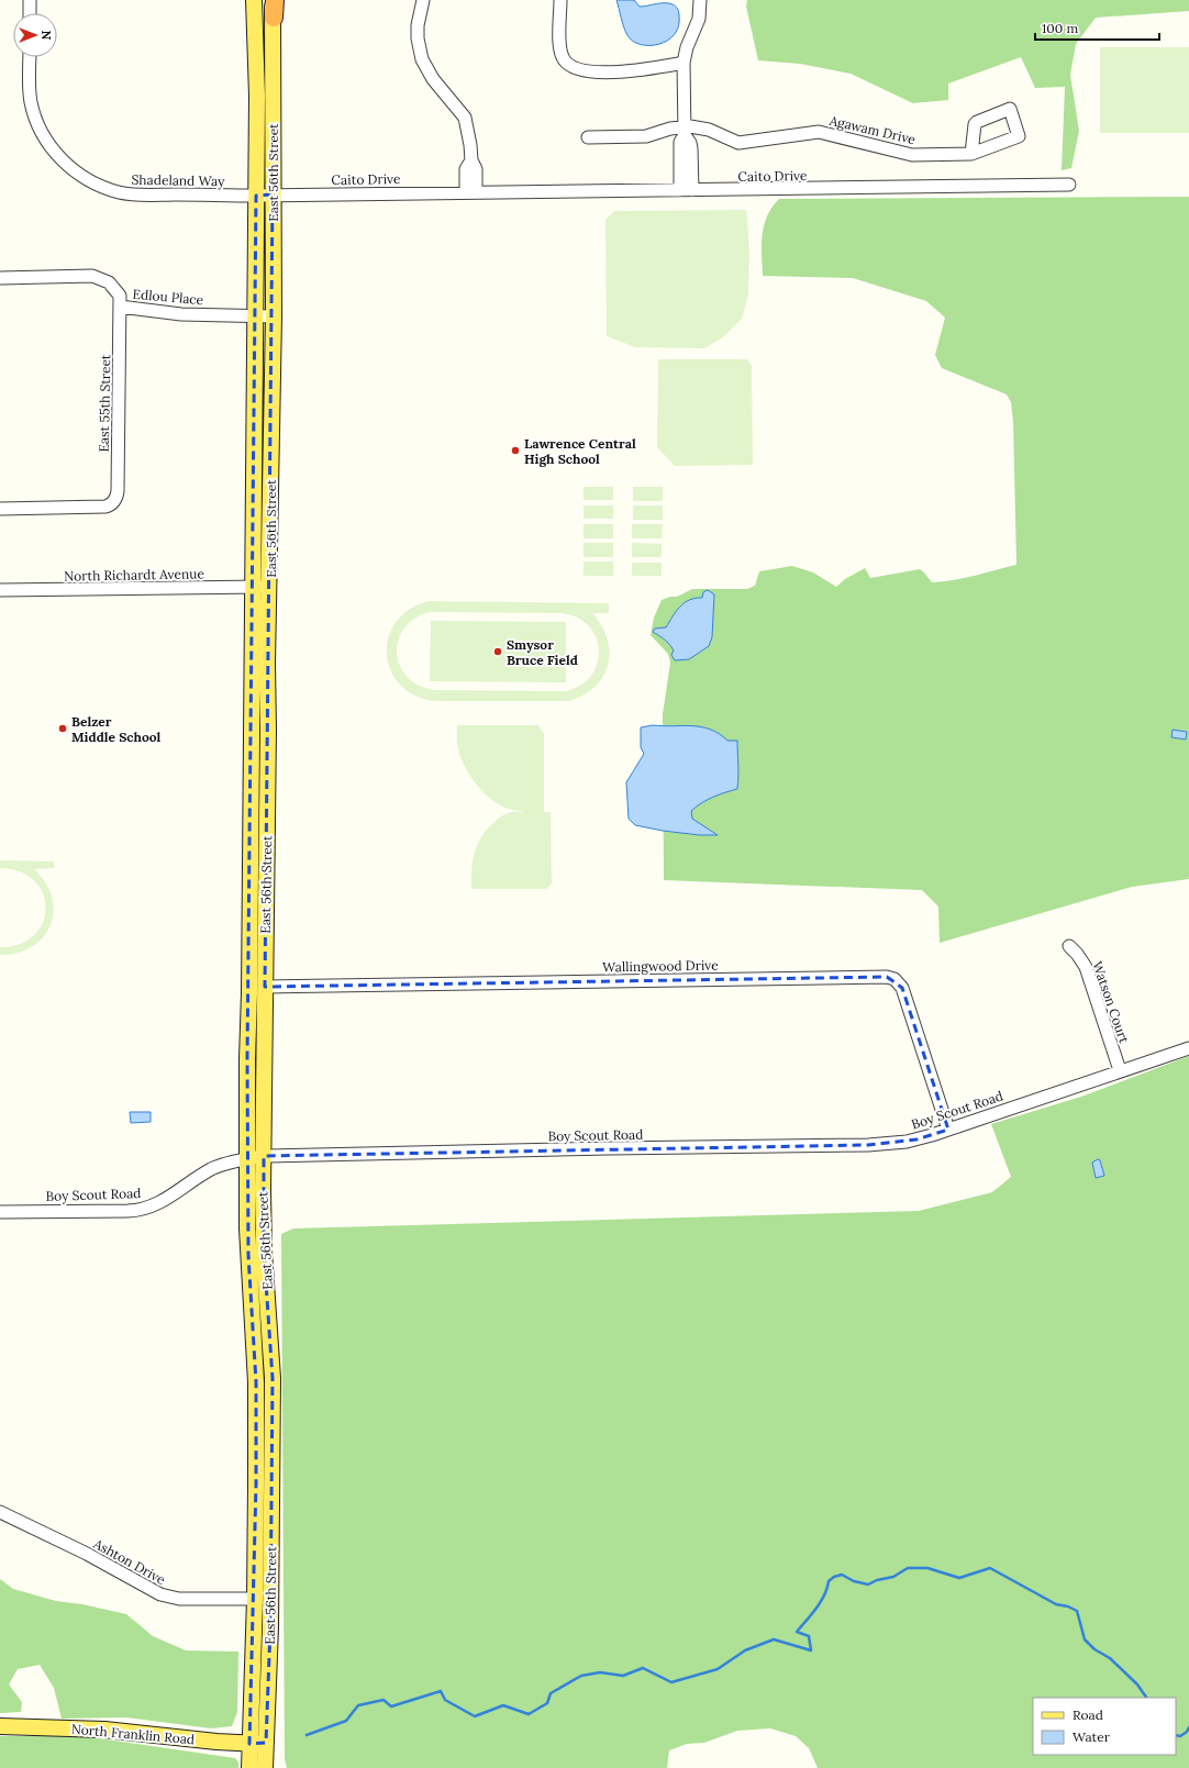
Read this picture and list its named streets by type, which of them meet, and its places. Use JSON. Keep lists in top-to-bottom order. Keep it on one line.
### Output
{"streets":{"main road":["East 56th Street","North Franklin Road"],"street":["Agawam Drive","Caito Drive","Shadeland Way","Edlou Place","East 55th Street","North Richardt Avenue","Wallingwood Drive","Watson Court","Boy Scout Road","Ashton Drive"]},"crossings":[["East 56th Street","Caito Drive"],["East 56th Street","Shadeland Way"],["East 56th Street","Edlou Place"],["East 56th Street","North Richardt Avenue"],["East 56th Street","Wallingwood Drive"],["East 56th Street","Boy Scout Road"],["East 56th Street","Ashton Drive"],["East 56th Street","North Franklin Road"],["Caito Drive","Shadeland Way"],["Edlou Place","East 55th Street"],["Wallingwood Drive","Boy Scout Road"],["Watson Court","Boy Scout Road"]],"places":["Lawrence Central High School","Smysor Bruce Field","Belzer Middle School"],"legend":["Road","Water"],"scale_bar":"100 m","north":"right"}
